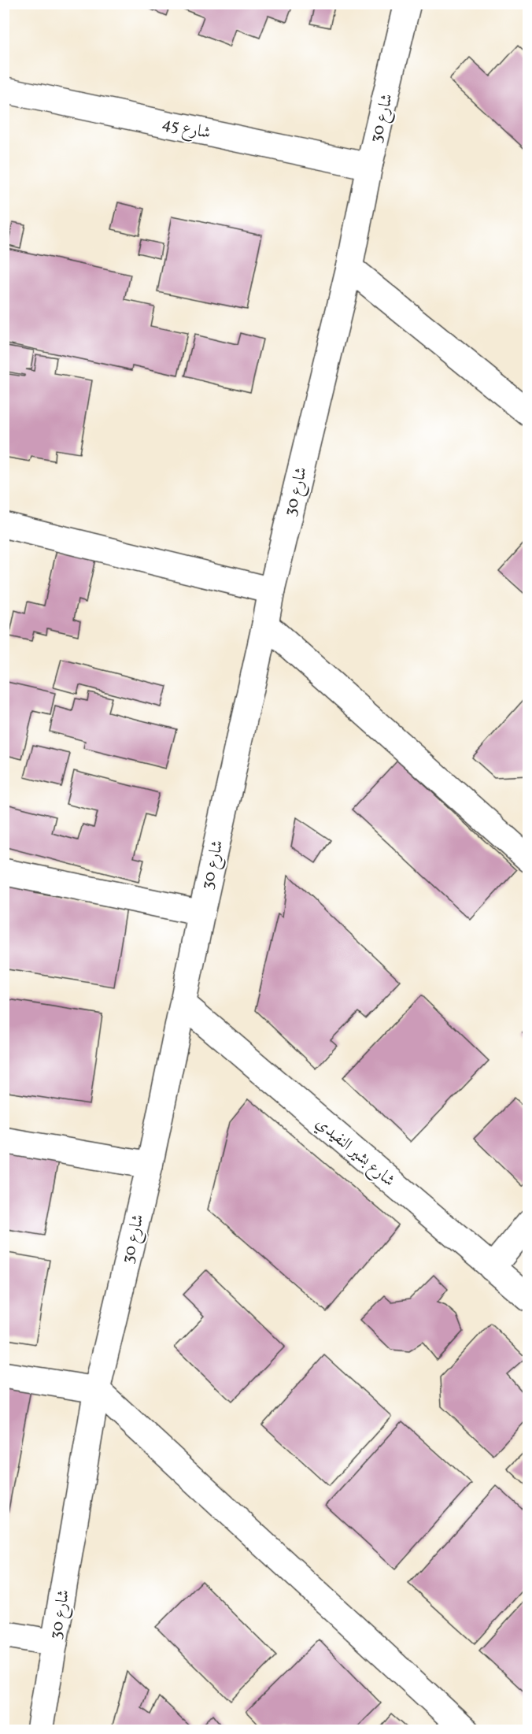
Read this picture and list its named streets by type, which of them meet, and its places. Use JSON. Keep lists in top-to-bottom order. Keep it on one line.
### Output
{"streets":{"street":["شارع 30","شارع 45","شارع بشير النفيدي"]},"crossings":[["شارع 30","شارع 45"],["شارع 30","شارع بشير النفيدي"]]}
